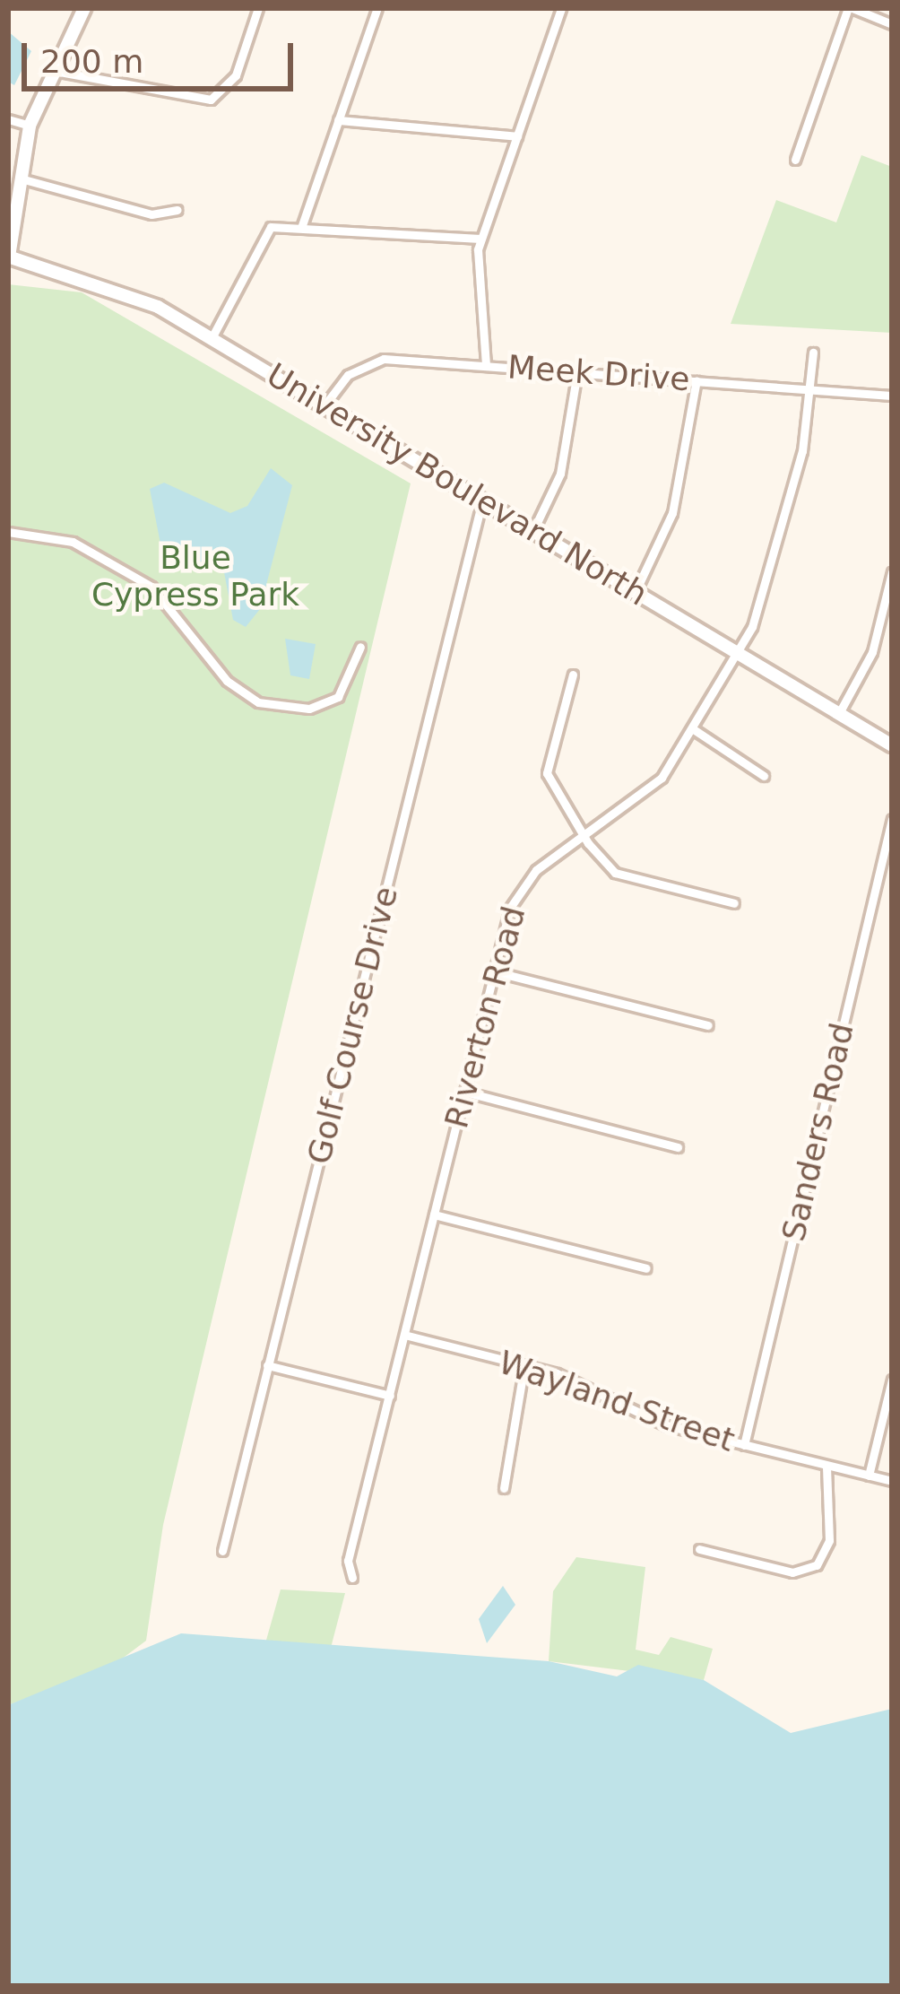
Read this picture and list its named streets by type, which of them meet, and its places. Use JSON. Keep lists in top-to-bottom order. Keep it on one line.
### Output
{"streets":{"street":["Meek Drive","University Boulevard North","Riverton Road","Golf Course Drive","Sanders Road","Wayland Street"]},"crossings":[["Meek Drive","University Boulevard North"],["Meek Drive","Riverton Road"],["University Boulevard North","Riverton Road"],["University Boulevard North","Golf Course Drive"],["Riverton Road","Wayland Street"],["Sanders Road","Wayland Street"]],"parks":["Blue Cypress Park"],"scale_bar":"200 m"}
